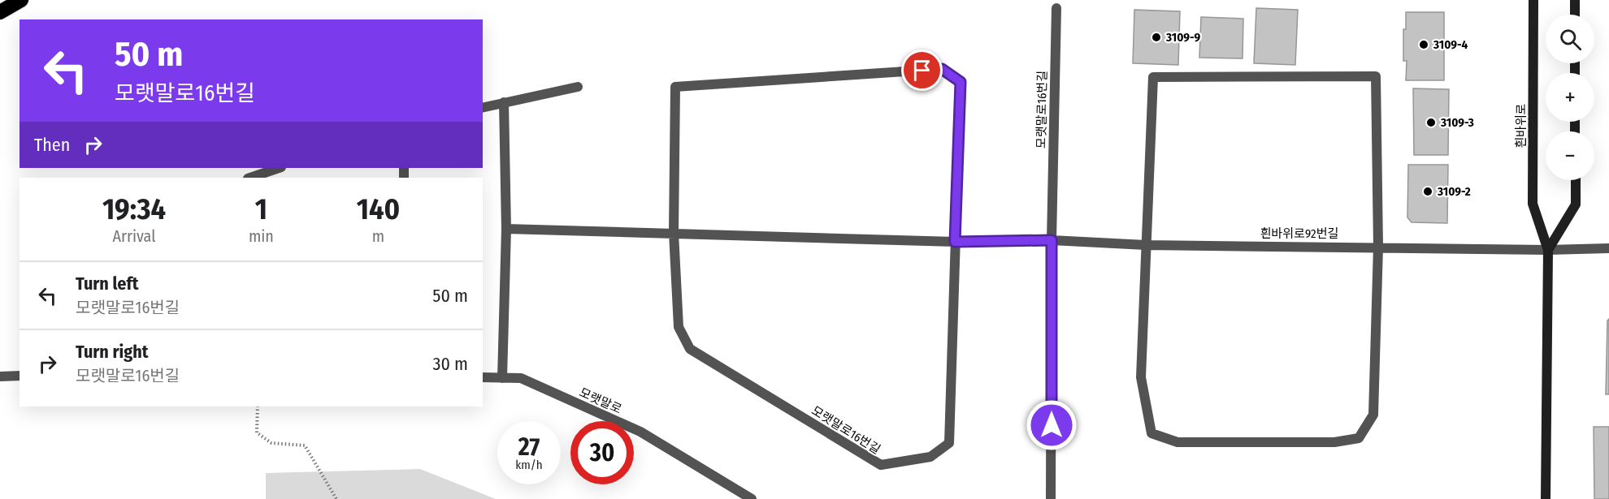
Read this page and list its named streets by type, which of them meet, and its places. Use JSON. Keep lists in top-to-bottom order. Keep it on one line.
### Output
{"streets":{"street":["모랫말로16번길","흰바위로","흰바위로92번길","모랫말로"]},"crossings":[["모랫말로16번길","흰바위로92번길"],["흰바위로","흰바위로92번길"]],"places":["3109-9","3109-4","3109-3","3109-2"],"page":{"map_buttons":["+","−"],"turn":["50 m","모랫말로16번길"],"then":"Then","eta":["19:34","Arrival","1","min","140","m"],"list":[{"name":"Turn left","note":"모랫말로16번길","value":"50 m"},{"name":"Turn right","note":"모랫말로16번길","value":"30 m"}],"speed":"27 km/h","limit":"30"}}
